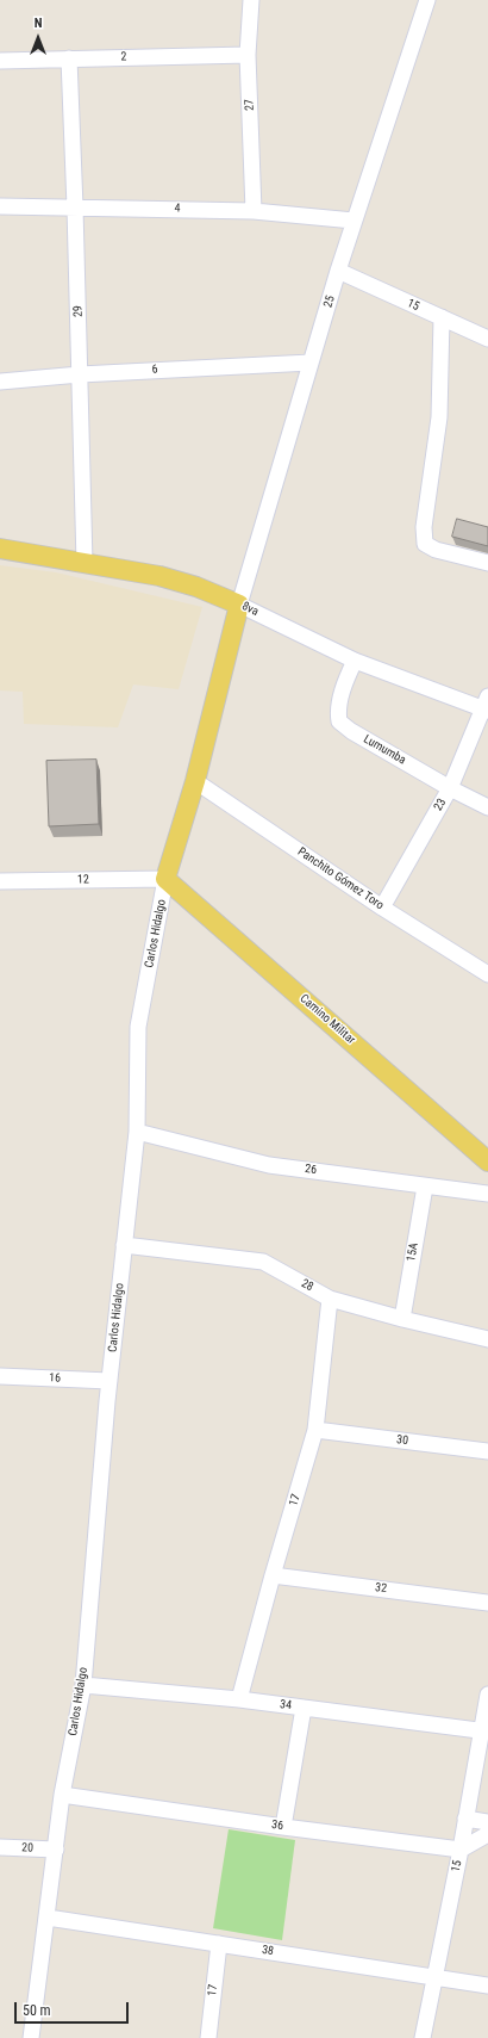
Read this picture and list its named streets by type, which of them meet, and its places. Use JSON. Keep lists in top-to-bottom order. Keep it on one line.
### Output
{"streets":{"main road":["8va","Carlos Hidalgo","Camino Militar"],"street":["2","27","4","25","15","29","6","Lumumba","23","Panchito Gómez Toro","12","26","15A","28","16","30","17","32","34","36","20","38"]},"crossings":[["2","27"],["2","29"],["27","4"],["4","25"],["4","29"],["25","15"],["25","6"],["25","8va"],["25","Carlos Hidalgo"],["15","34"],["15","36"],["15","38"],["29","6"],["29","8va"],["8va","Lumumba"],["8va","23"],["8va","Carlos Hidalgo"],["Lumumba","23"],["23","Panchito Gómez Toro"],["Panchito Gómez Toro","Carlos Hidalgo"],["12","Carlos Hidalgo"],["12","Camino Militar"],["Carlos Hidalgo","Camino Militar"],["Carlos Hidalgo","26"],["Carlos Hidalgo","28"],["Carlos Hidalgo","16"],["Carlos Hidalgo","34"],["Carlos Hidalgo","36"],["Carlos Hidalgo","20"],["Carlos Hidalgo","38"],["26","15A"],["15A","28"],["28","17"],["30","17"],["17","32"],["17","34"],["17","38"]],"scale_bar":"50 m","north":"top"}
